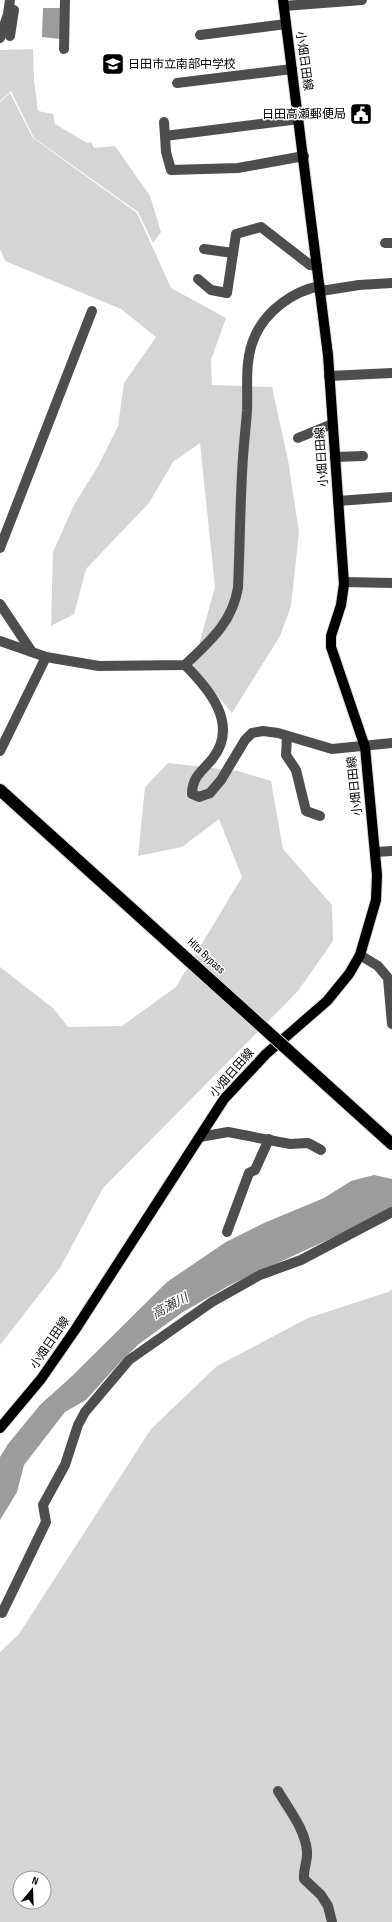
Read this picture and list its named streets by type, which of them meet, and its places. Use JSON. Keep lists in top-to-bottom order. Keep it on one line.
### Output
{"streets":{"highway":["Hita Bypass"],"main road":["小畑日田線"]},"water":["高瀬川"],"places":{"school or university":["日田市立南部中学校"],"public building":["日田高瀬郵便局"]},"north":"top"}
